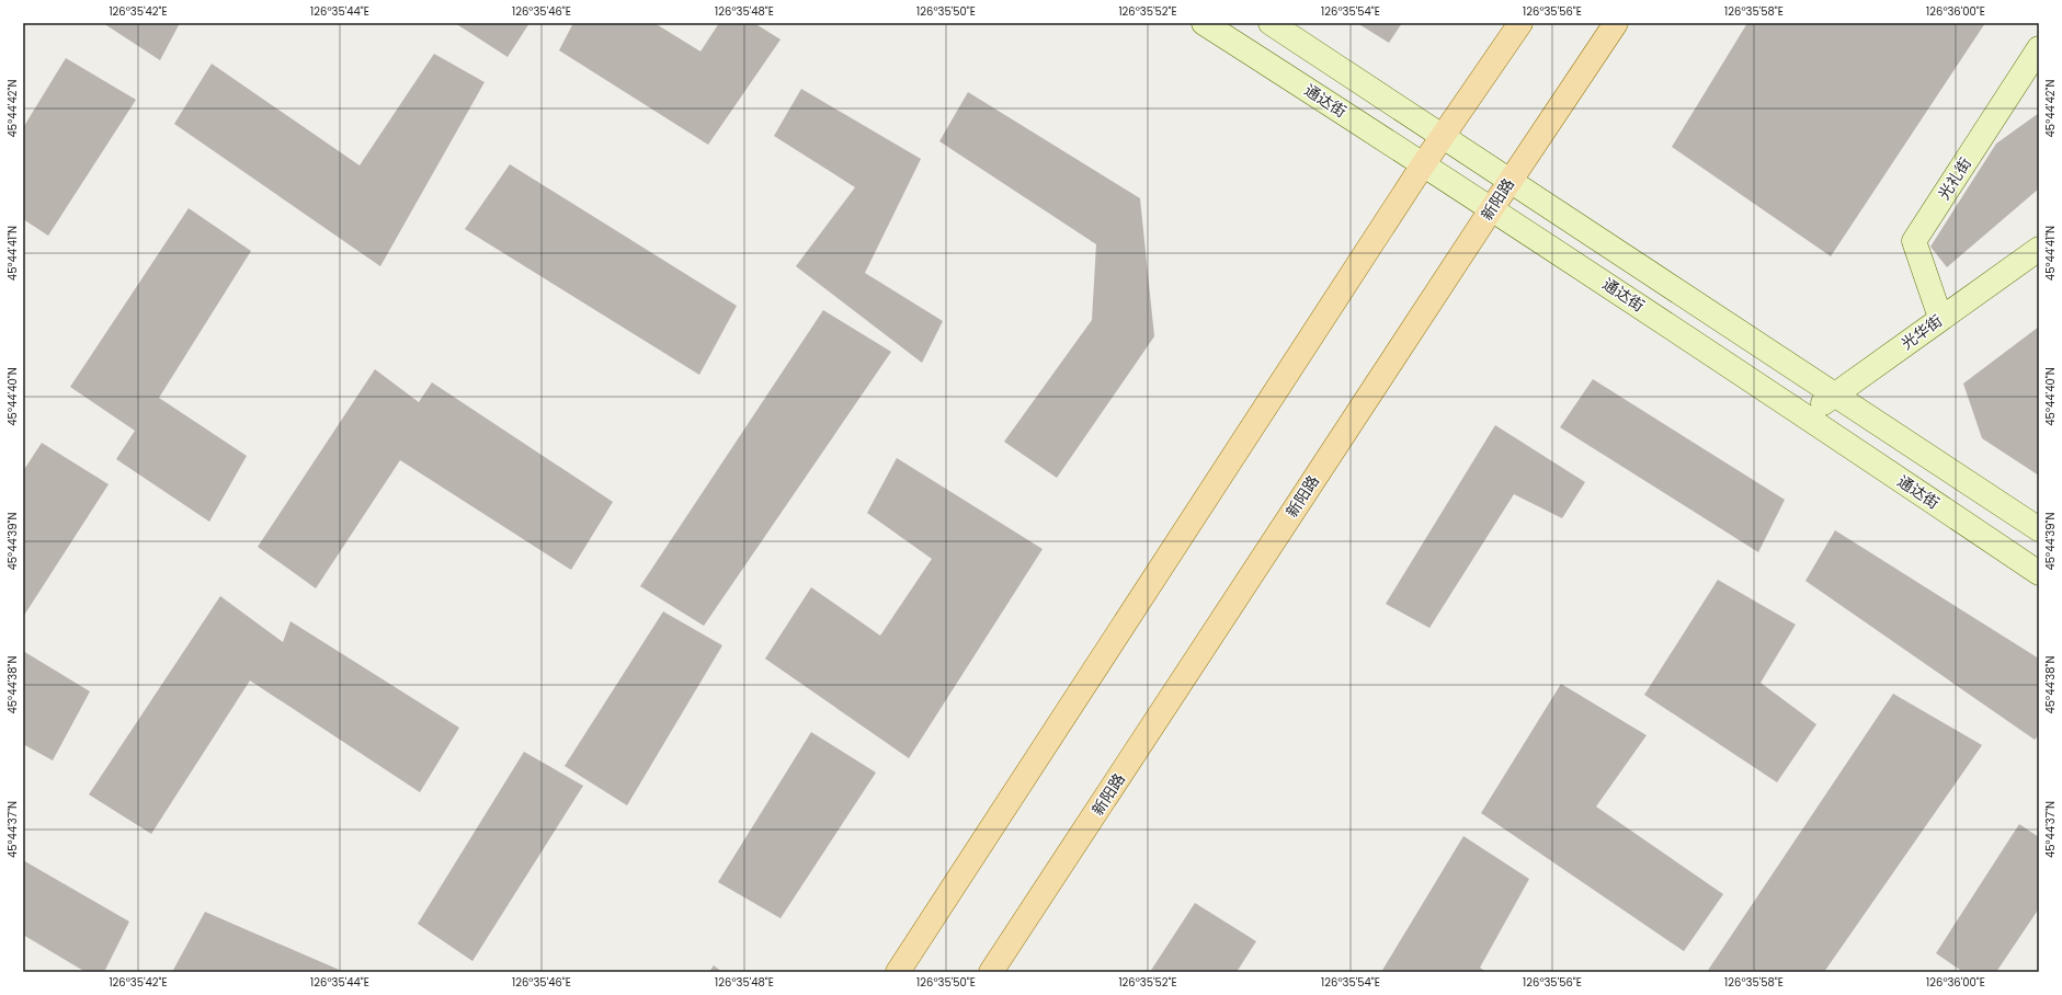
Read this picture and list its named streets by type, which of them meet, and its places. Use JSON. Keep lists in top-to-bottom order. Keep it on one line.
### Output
{"streets":{"main road":["通达街","光礼街","新阳路","光华街"]},"crossings":[["通达街","新阳路"],["通达街","光华街"],["光礼街","光华街"]],"coordinates":["126°35'42\"E","126°35'44\"E","126°35'46\"E","126°35'48\"E","126°35'50\"E","126°35'52\"E","126°35'54\"E","126°35'56\"E","126°35'58\"E","126°36'00\"E","45°44'42\"N","45°44'41\"N","45°44'40\"N","45°44'39\"N","45°44'38\"N","45°44'37\"N"]}
